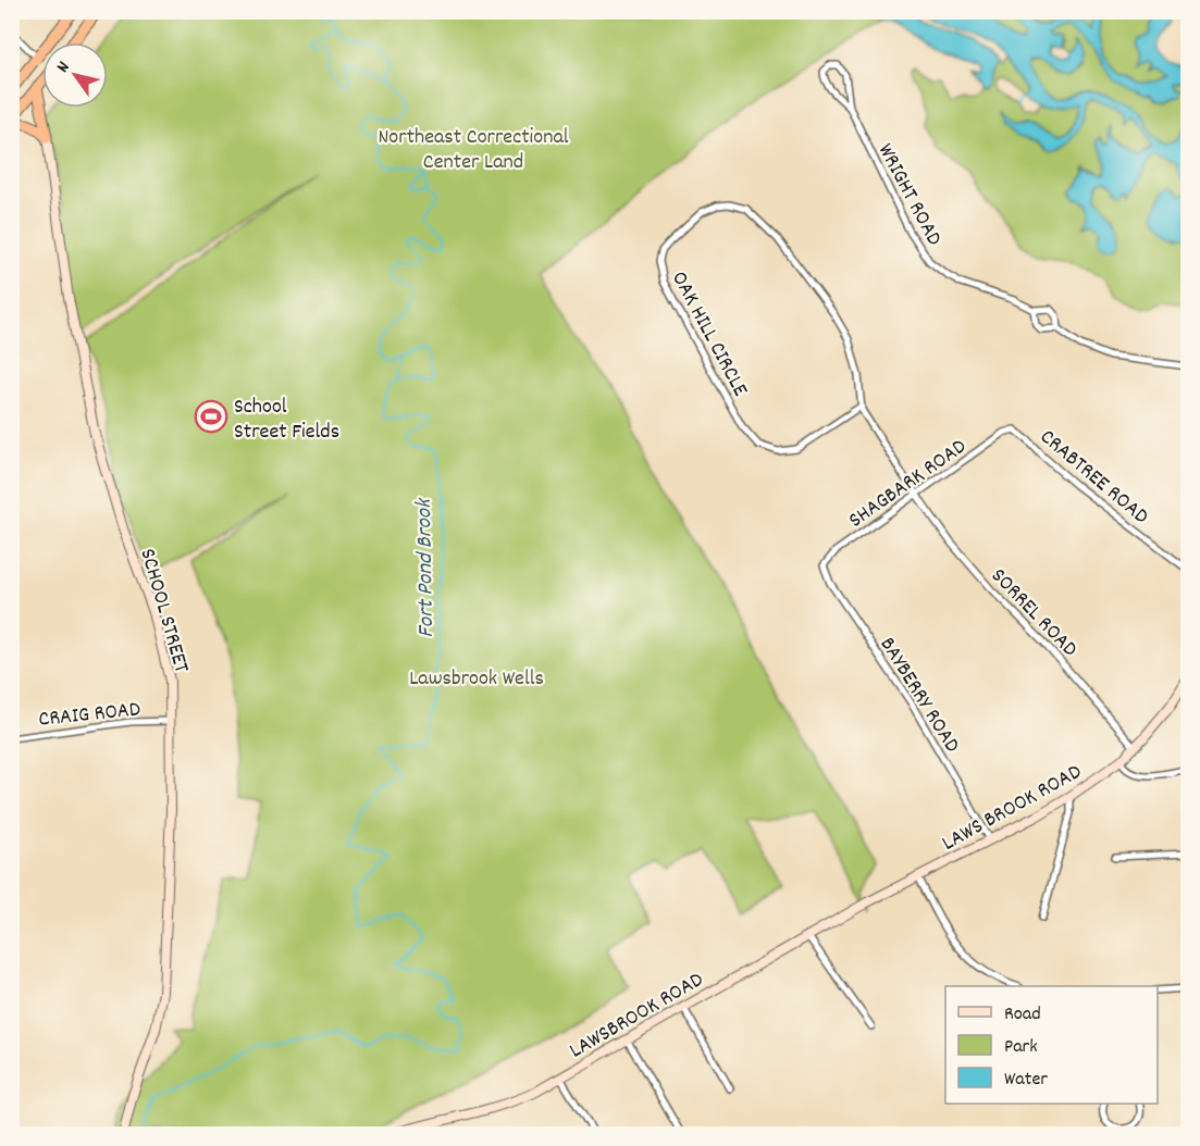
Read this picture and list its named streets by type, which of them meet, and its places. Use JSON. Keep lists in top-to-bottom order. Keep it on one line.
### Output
{"streets":{"street":["WRIGHT ROAD","OAK HILL CIRCLE","CRABTREE ROAD","SHAGBARK ROAD","SCHOOL STREET","SORREL ROAD","BAYBERRY ROAD","CRAIG ROAD","LAWS BROOK ROAD","LAWSBROOK ROAD"]},"crossings":[["OAK HILL CIRCLE","SHAGBARK ROAD"],["OAK HILL CIRCLE","SORREL ROAD"],["CRABTREE ROAD","SHAGBARK ROAD"],["SHAGBARK ROAD","SORREL ROAD"],["SHAGBARK ROAD","BAYBERRY ROAD"],["SCHOOL STREET","CRAIG ROAD"],["SORREL ROAD","LAWS BROOK ROAD"],["BAYBERRY ROAD","LAWS BROOK ROAD"],["LAWS BROOK ROAD","LAWSBROOK ROAD"]],"water":["Fort Pond Brook"],"parks":["Northeast Correctional Center Land","Lawsbrook Wells"],"places":{"sports":["School Street Fields"]},"legend":["Road","Park","Water"],"north":"top left"}
